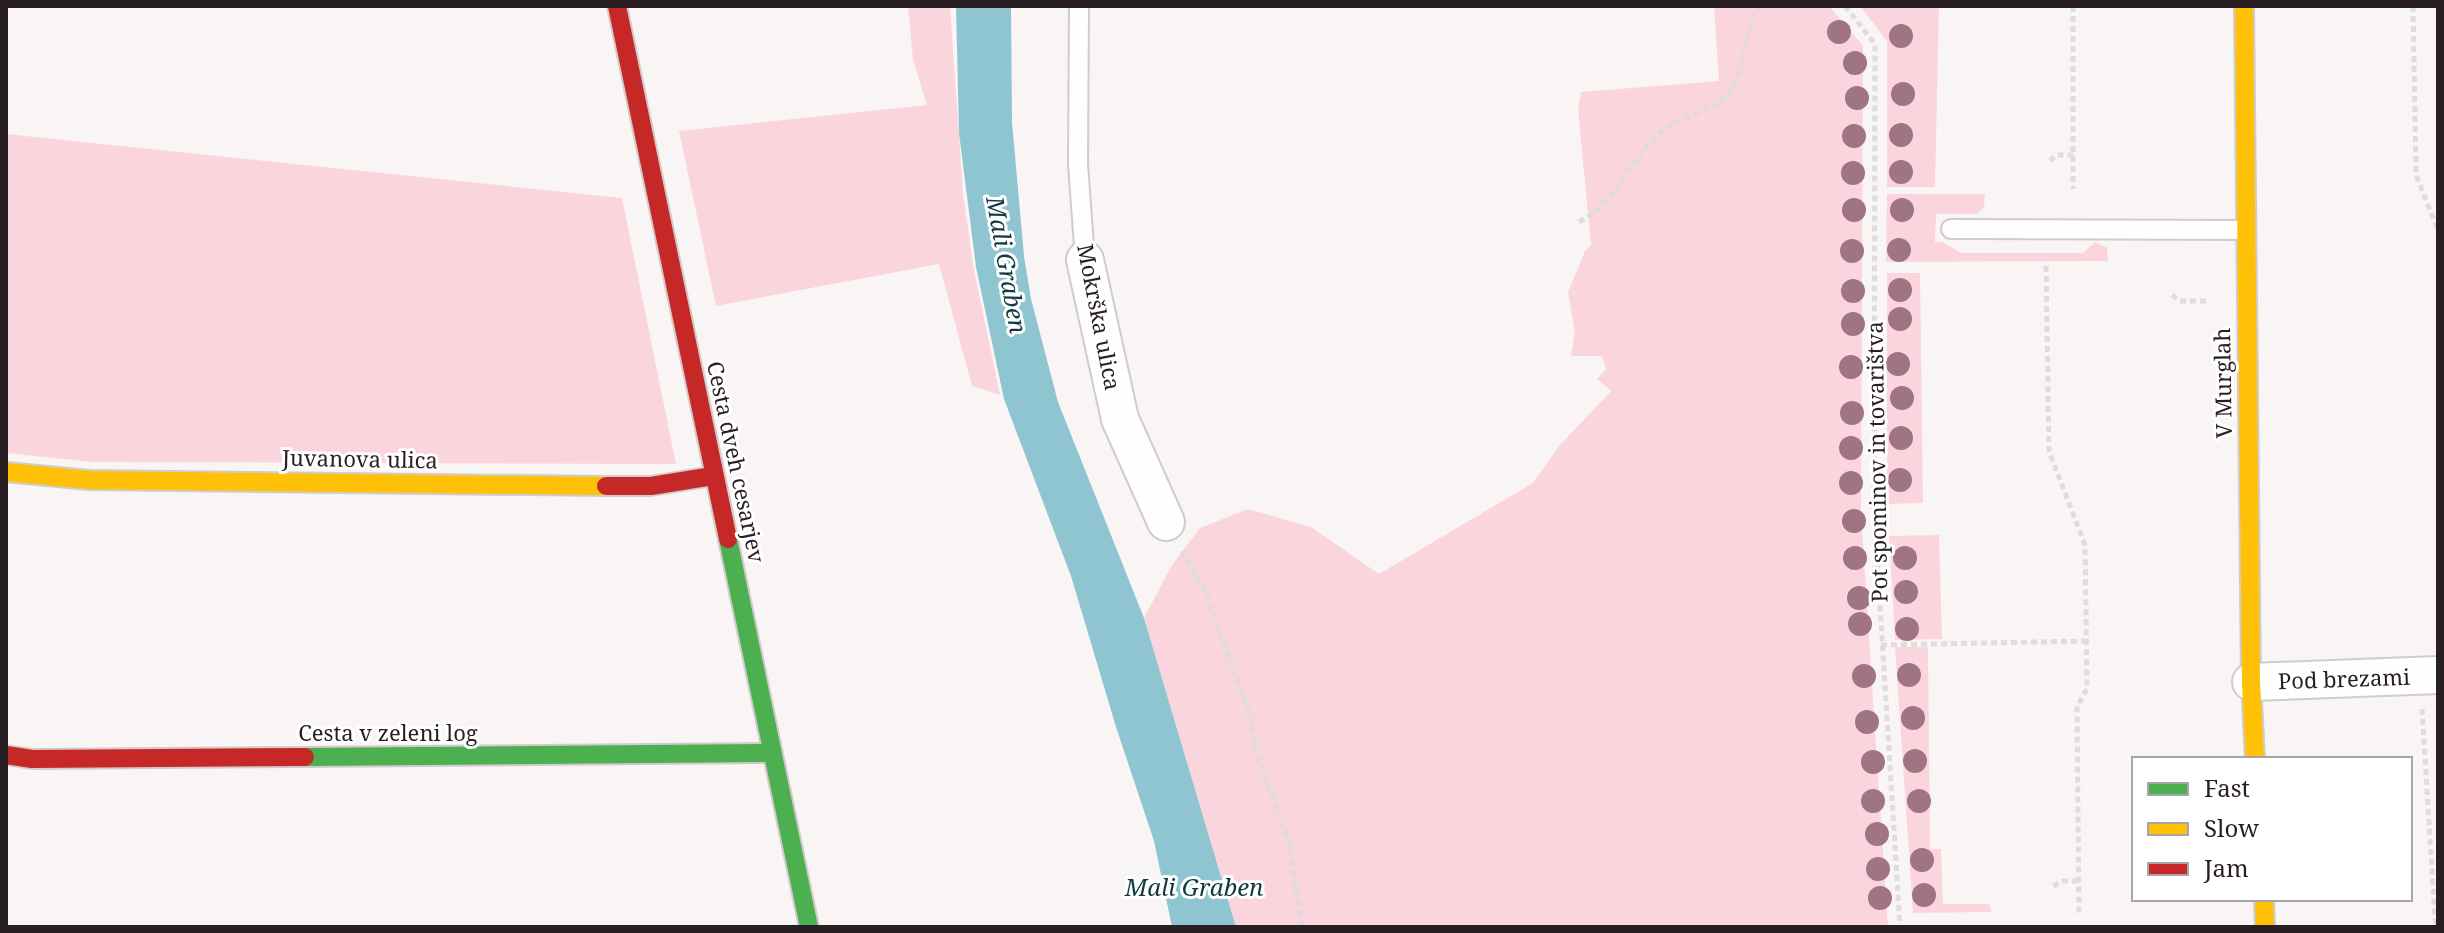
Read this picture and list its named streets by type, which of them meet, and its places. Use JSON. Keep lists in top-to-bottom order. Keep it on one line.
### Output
{"streets":{"street":["Mokrška ulica","V Murglah","Juvanova ulica","Cesta dveh cesarjev","Pod brezami","Cesta v zeleni log"],"path":["Pot spominov in tovarištva"]},"crossings":[["V Murglah","Pod brezami"],["Juvanova ulica","Cesta dveh cesarjev"],["Cesta dveh cesarjev","Cesta v zeleni log"]],"water":["Mali Graben"],"legend":["Fast","Slow","Jam"]}
